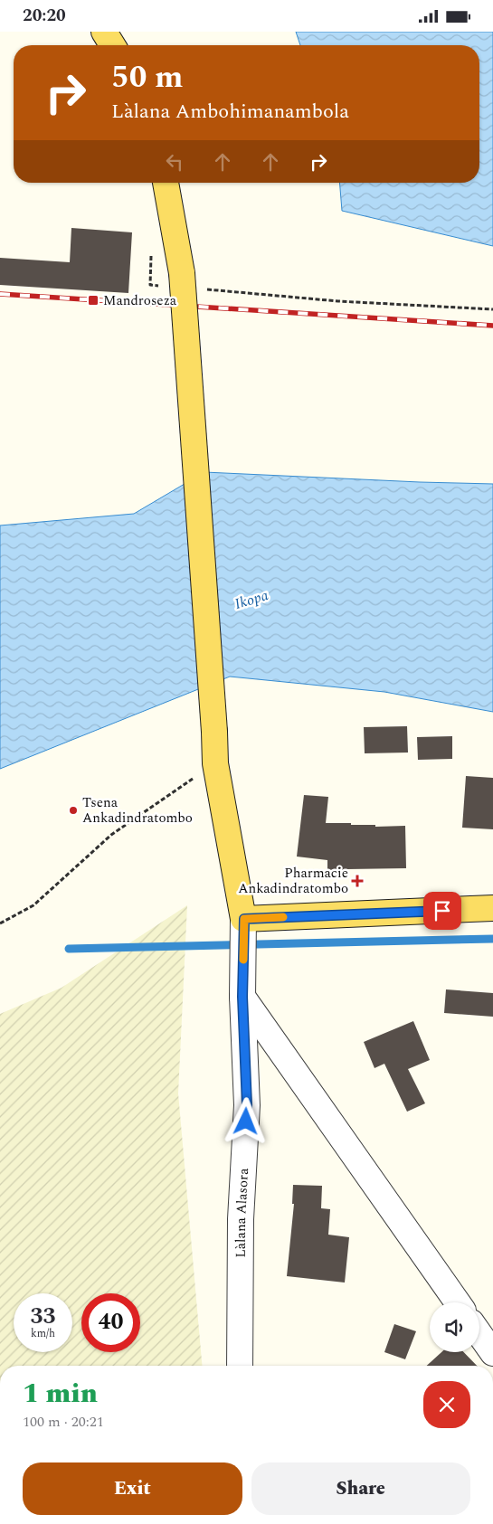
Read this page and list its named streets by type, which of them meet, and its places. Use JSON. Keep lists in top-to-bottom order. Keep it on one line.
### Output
{"streets":{"street":["Làlana Alasora"]},"water":["Ikopa"],"places":{"transit":["Mandroseza"],"other":["Tsena Ankadindratombo"],"health":["Pharmacie Ankadindratombo"]},"page":{"status":"20:20","turn":["50 m","Làlana Ambohimanambola"],"speed":"33 km/h","limit":"40","heading":["1 min","100 m · 20:21"],"buttons":["Exit","Share"]}}
